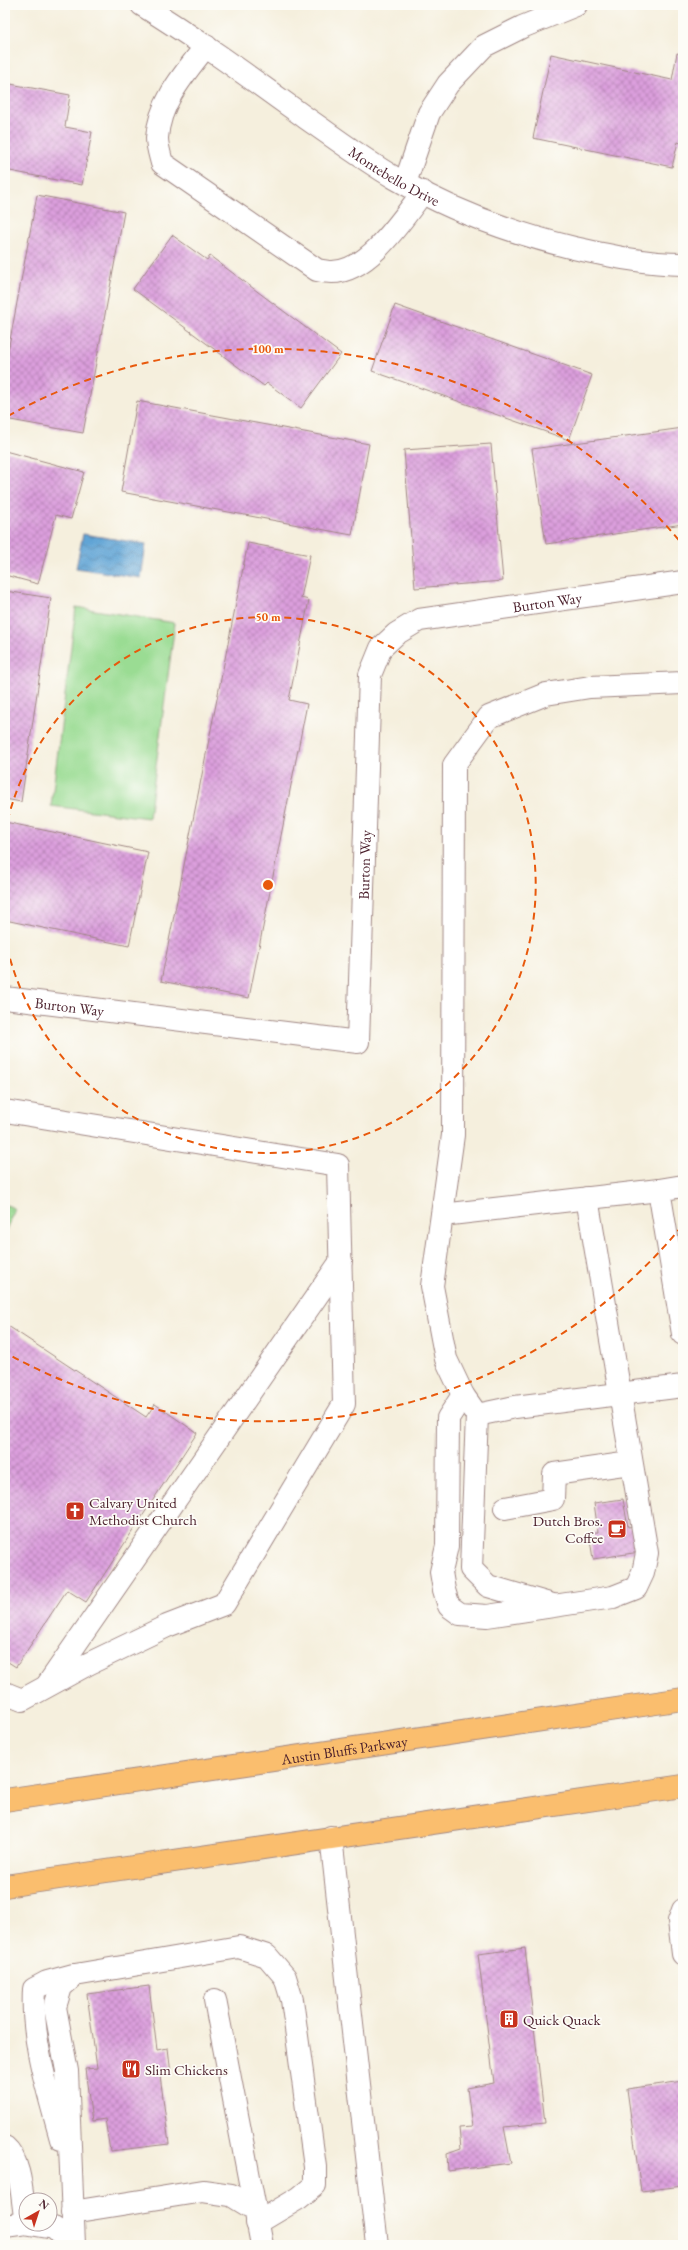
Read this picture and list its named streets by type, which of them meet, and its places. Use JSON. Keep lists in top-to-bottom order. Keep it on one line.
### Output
{"streets":{"main road":["Austin Bluffs Parkway"],"street":["Montebello Drive","Burton Way"]},"places":{"church":["Calvary United Methodist Church"],"cafe":["Dutch Bros. Coffee"],"building":["Quick Quack"],"restaurant":["Slim Chickens"]},"north":"top right","rings":["100 m","50 m"]}
